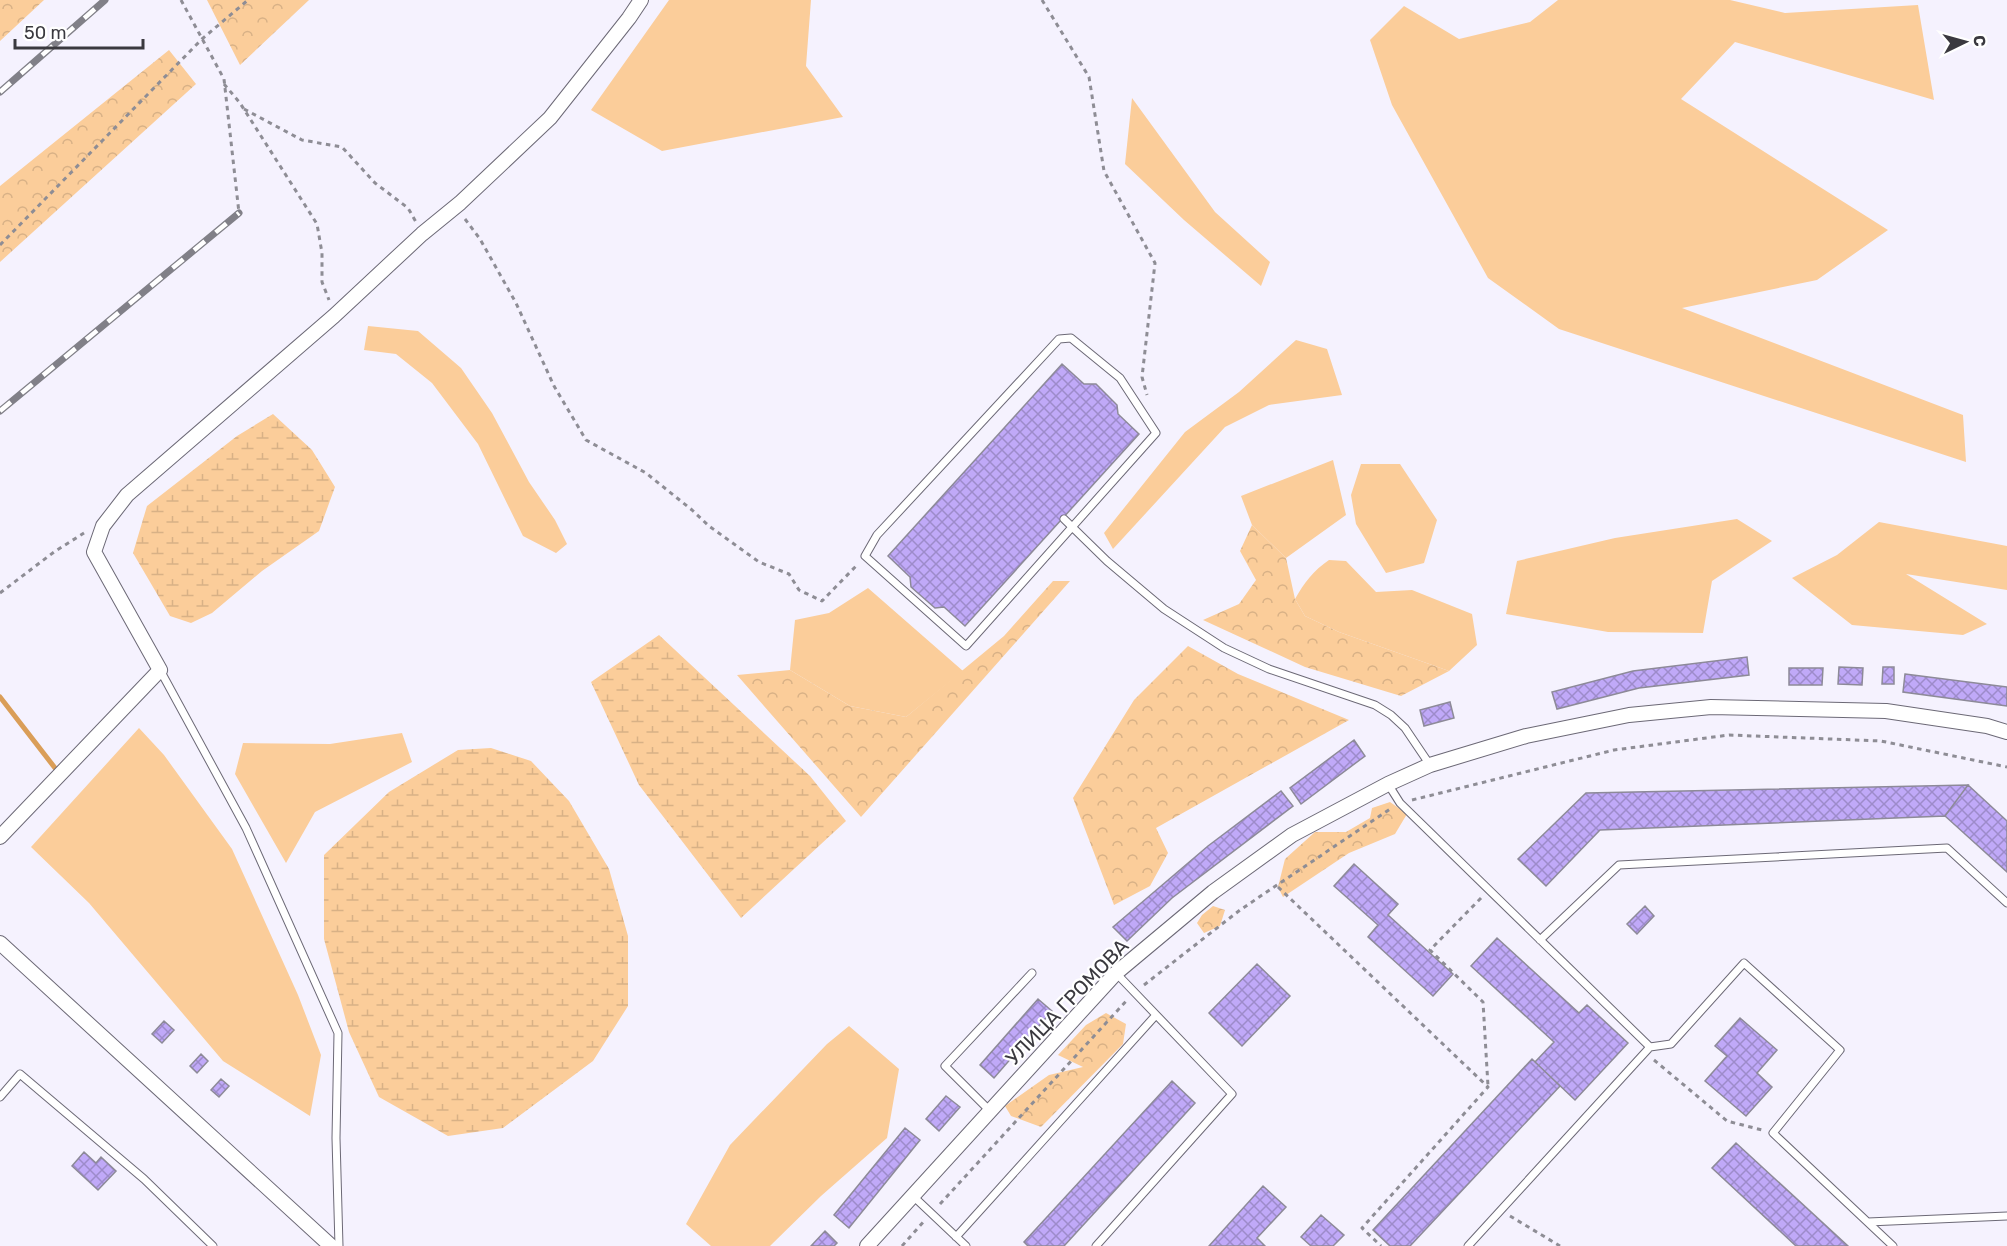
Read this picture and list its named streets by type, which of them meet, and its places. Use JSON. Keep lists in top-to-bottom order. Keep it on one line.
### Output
{"streets":{"street":["УЛИЦА ГРОМОВА"]},"scale_bar":"50 m","north":"right"}
